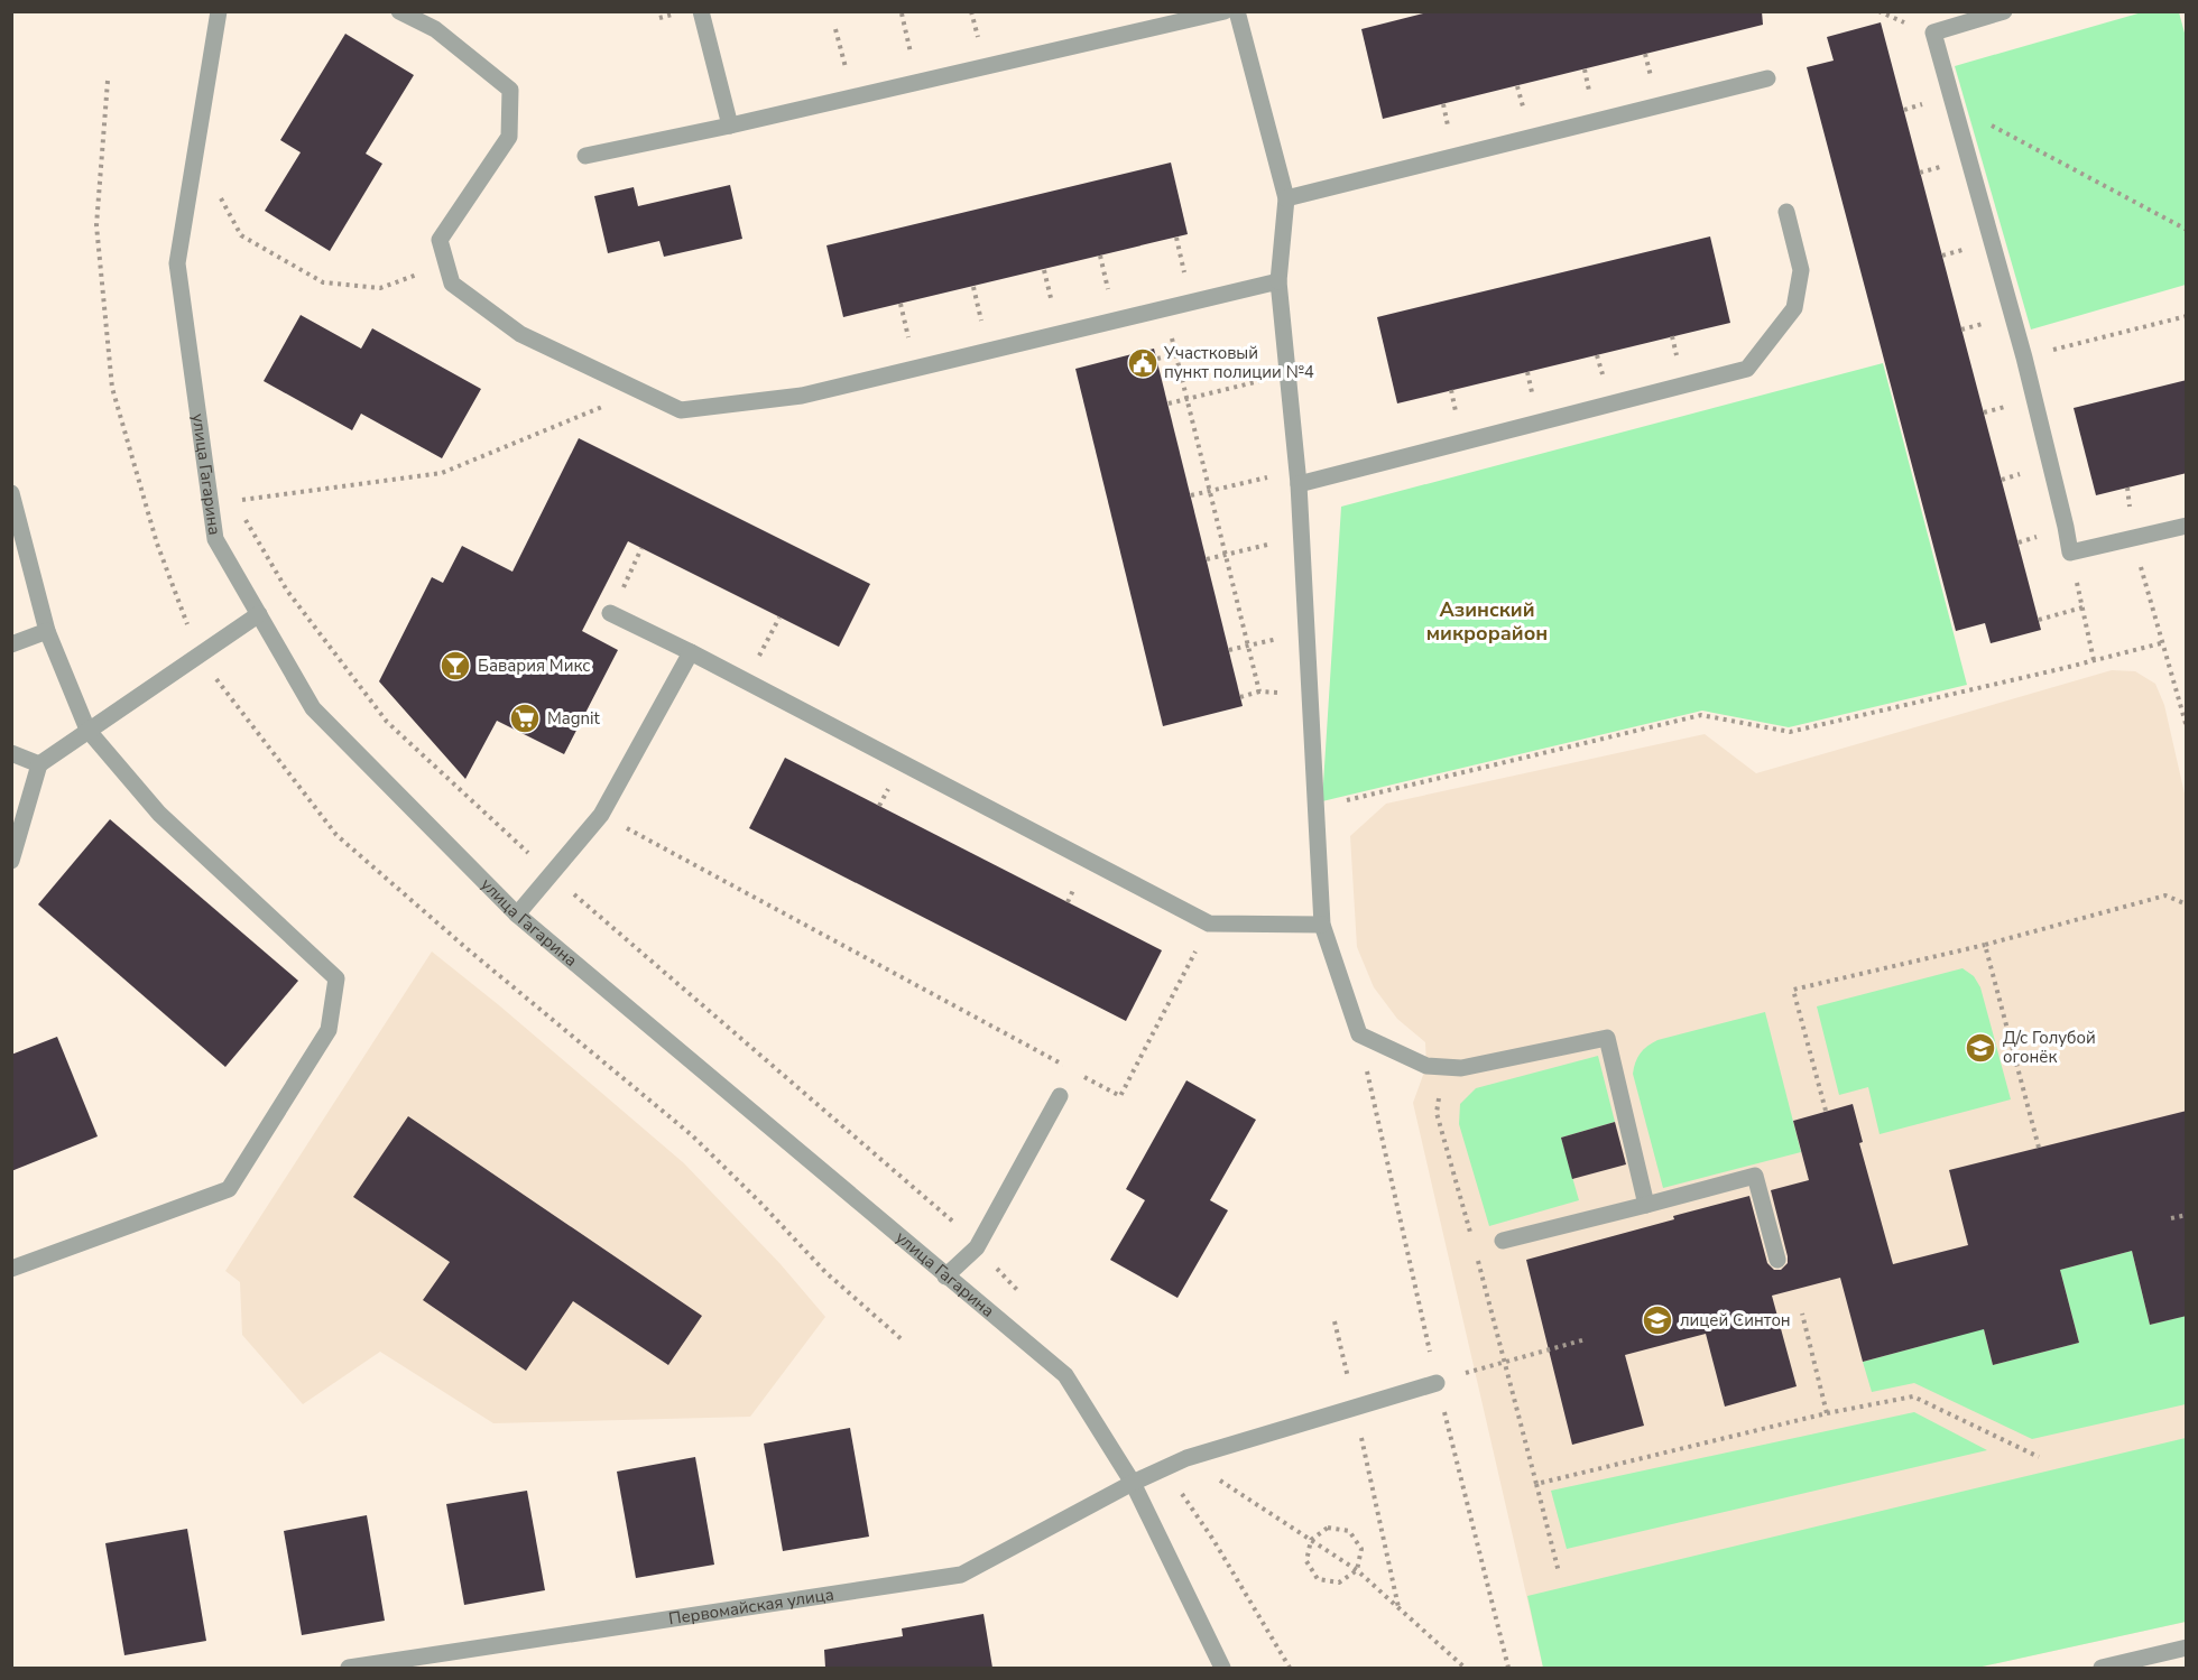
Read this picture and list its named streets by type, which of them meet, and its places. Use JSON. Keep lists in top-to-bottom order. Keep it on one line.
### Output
{"streets":{"street":["улица Гагарина","Первомайская улица"]},"crossings":[["улица Гагарина","Первомайская улица"]],"districts":["Азинский микрорайон"],"places":{"public building":["Участковый пункт полиции №4"],"bar":["Бавария Микс"],"supermarket":["Magnit"],"school or university":["Д/с Голубой огонёк","лицей Синтон"]}}
